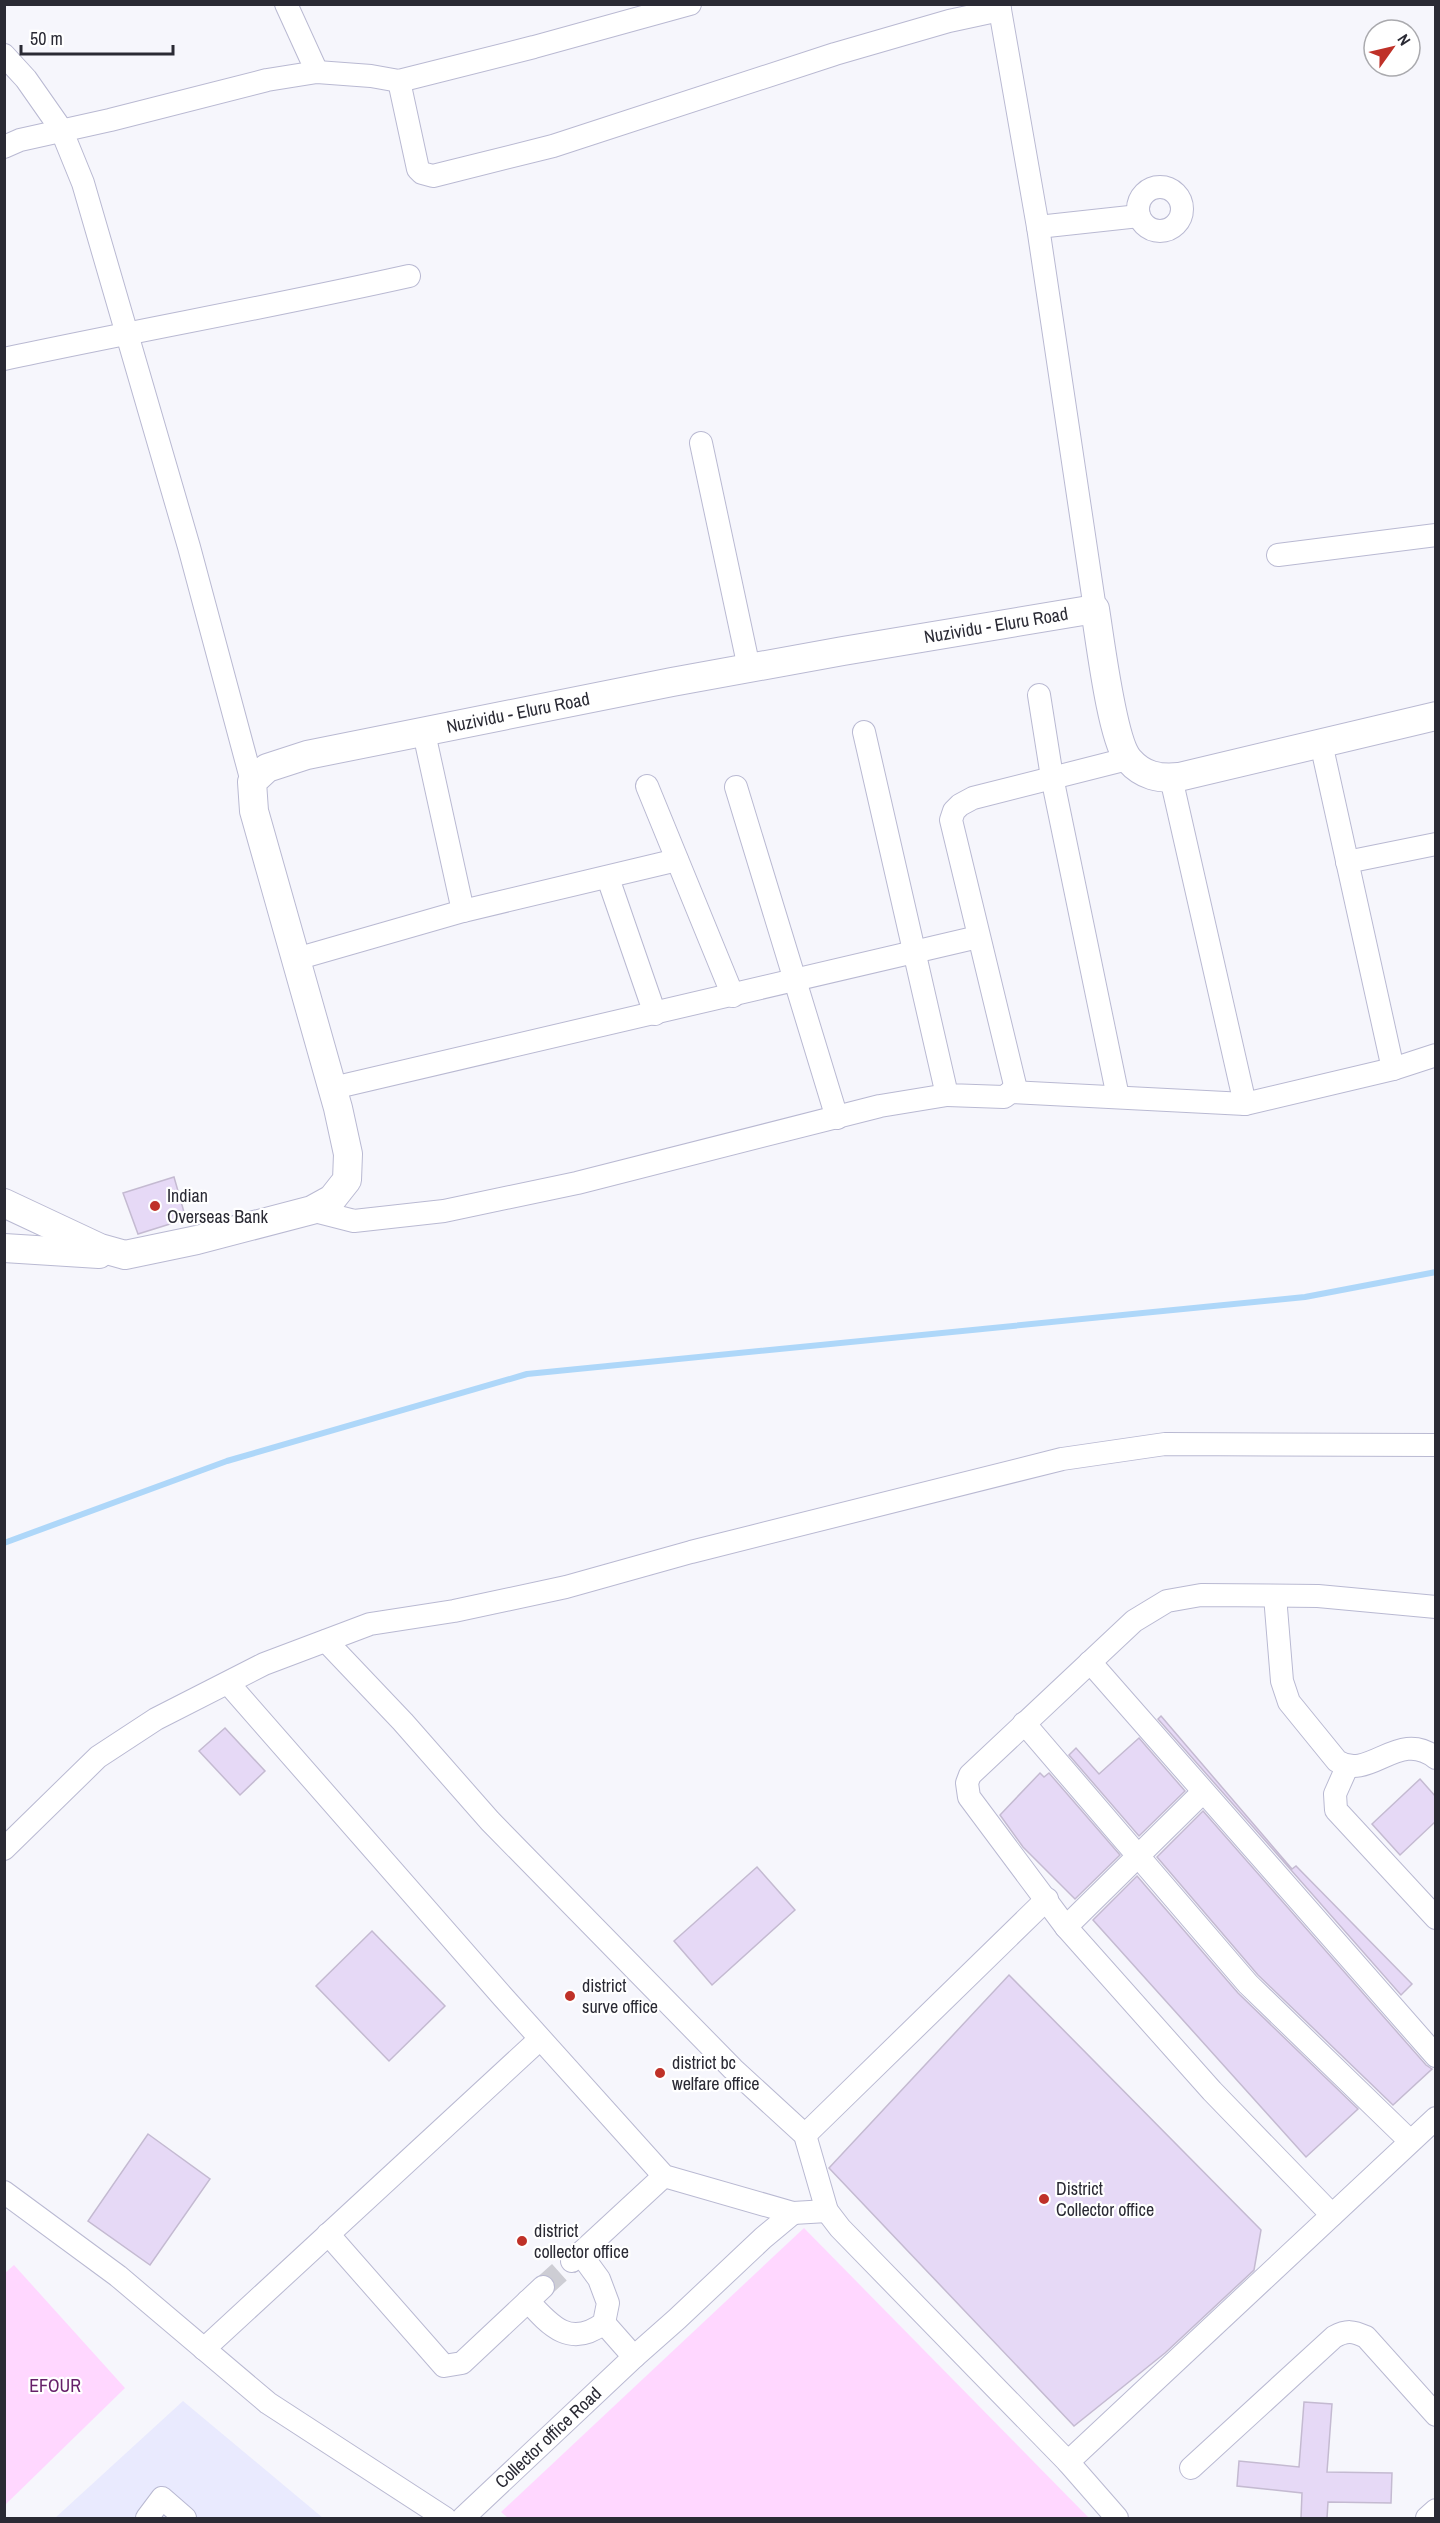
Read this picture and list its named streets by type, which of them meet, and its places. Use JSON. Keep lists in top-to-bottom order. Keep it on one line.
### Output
{"streets":{"main road":["Nuzividu - Eluru Road"],"street":["Collector office Road"]},"parks":["EFOUR"],"places":["Indian Overseas Bank","district surve office","district bc welfare office","District Collector office","district collector office"],"scale_bar":"50 m","north":"top right"}
